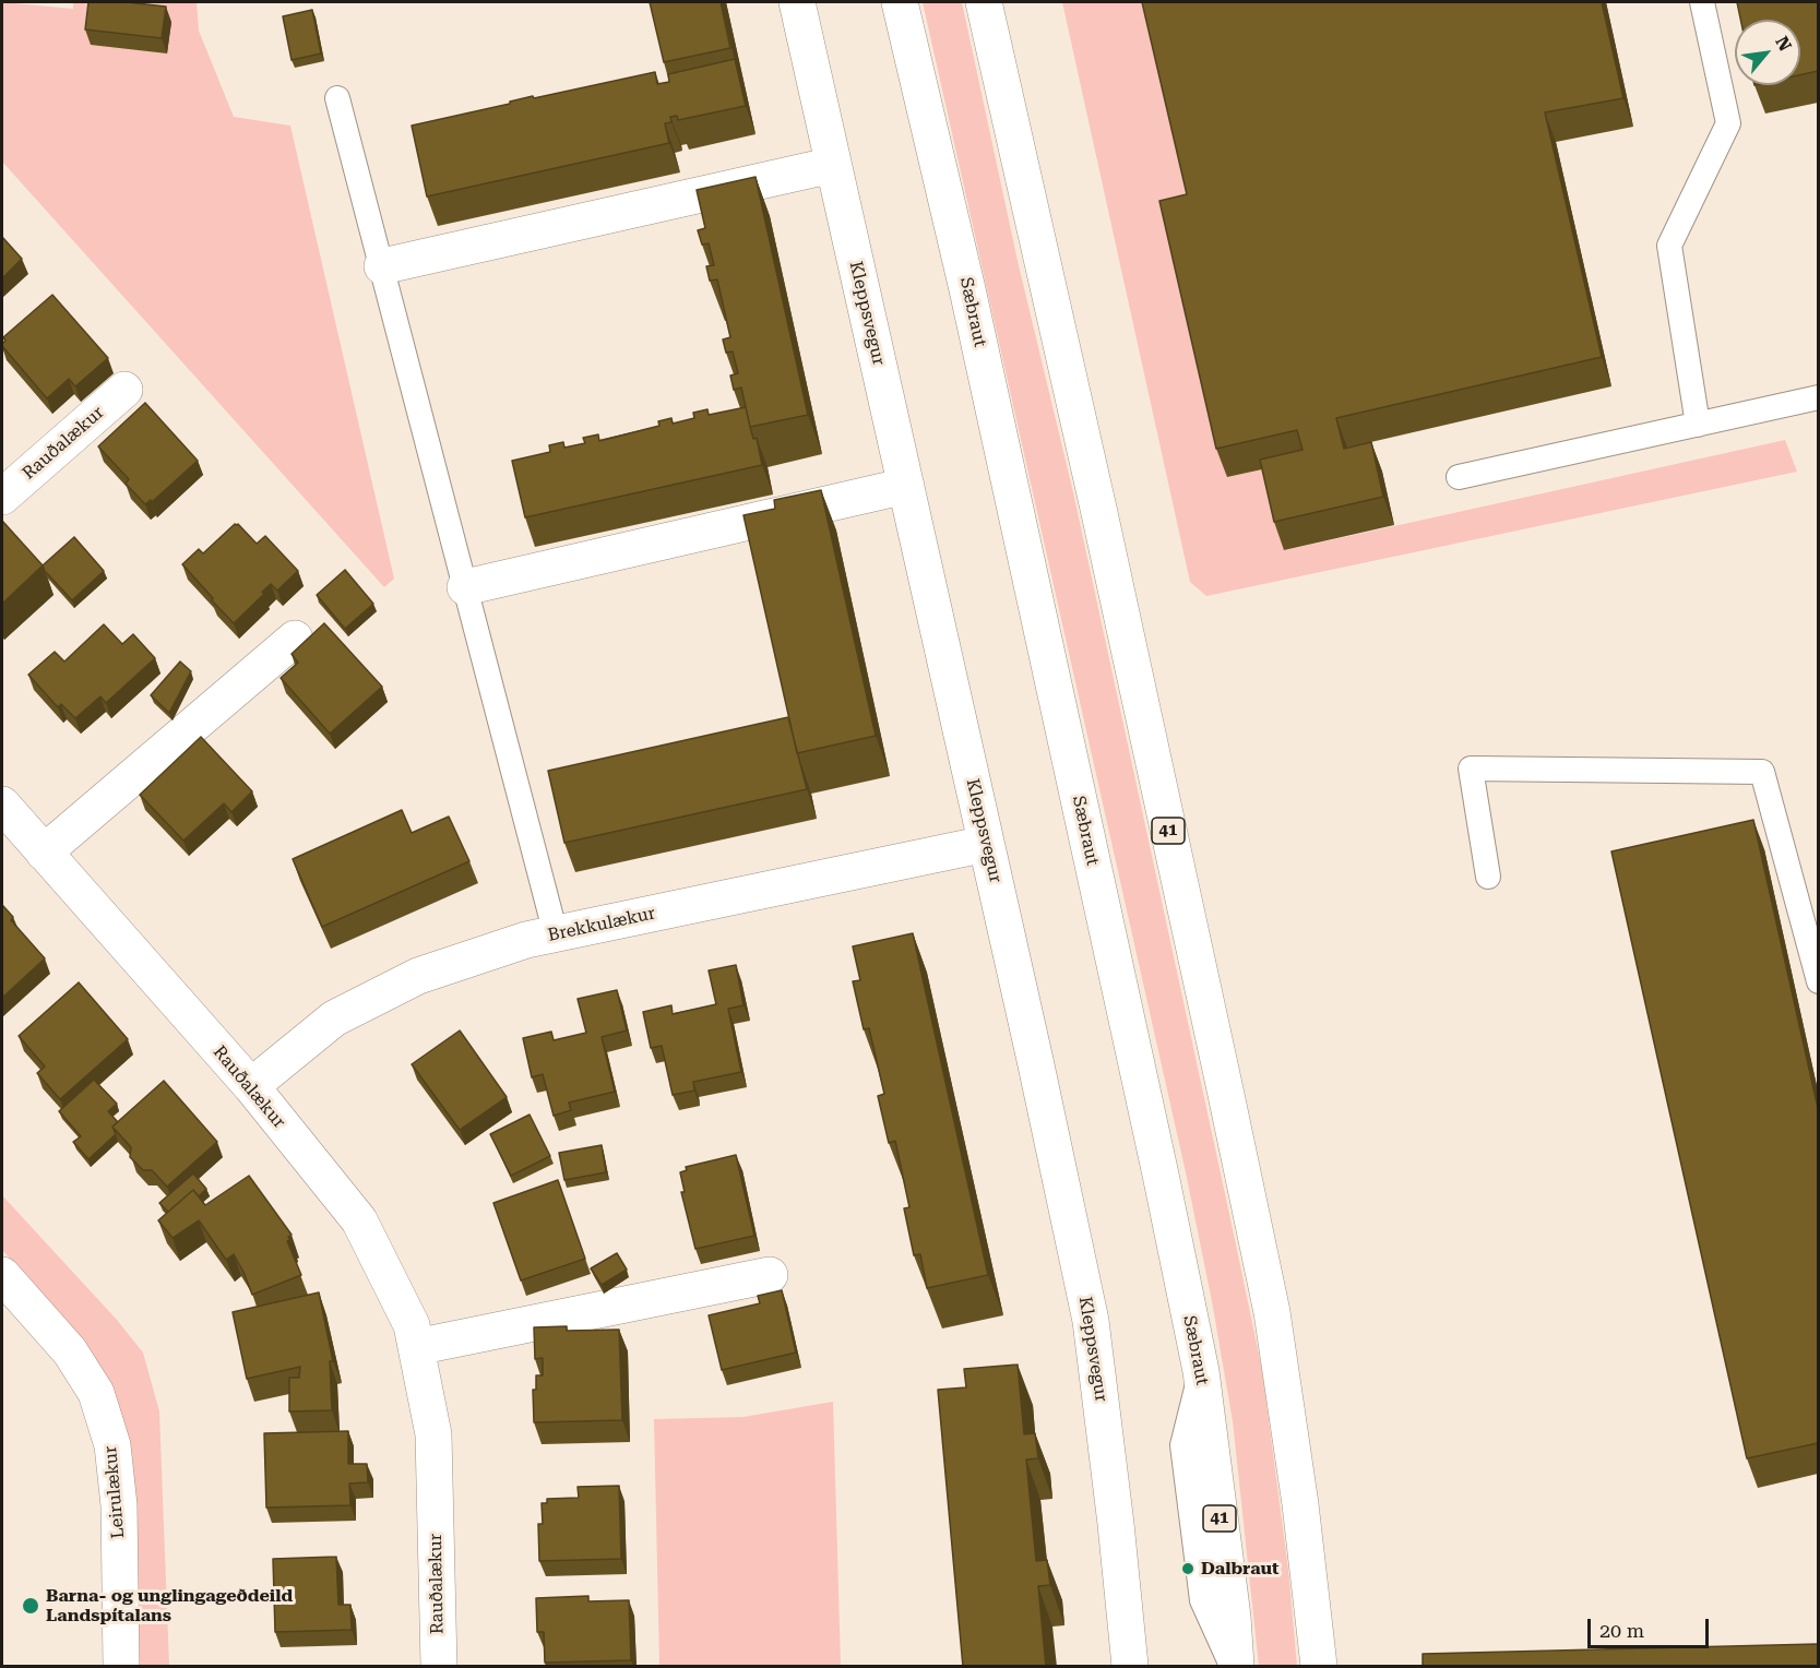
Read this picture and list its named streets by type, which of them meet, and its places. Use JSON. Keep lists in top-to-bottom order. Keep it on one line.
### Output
{"streets":{"street":["Sæbraut","Kleppsvegur","Rauðalækur","41","Brekkulækur","Leirulækur"]},"crossings":[["Kleppsvegur","Brekkulækur"],["Rauðalækur","Brekkulækur"]],"places":["Dalbraut","Barna- og unglingageðdeild Landspítalans"],"scale_bar":"20 m","north":"top right"}
